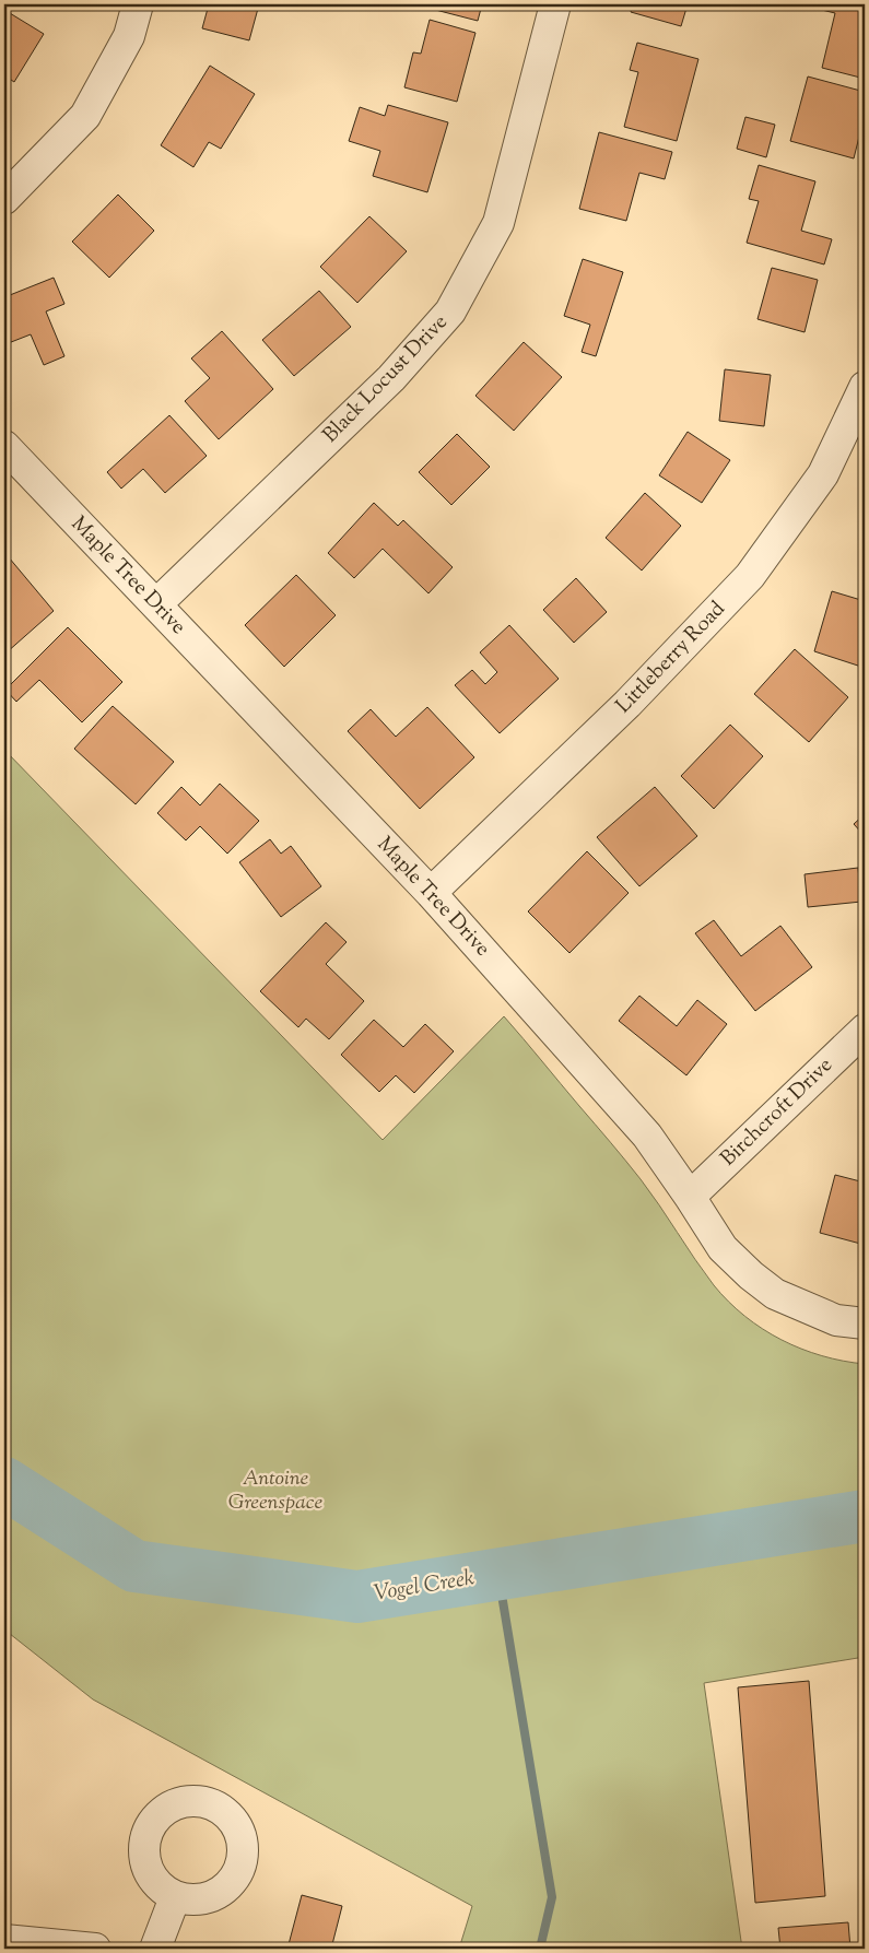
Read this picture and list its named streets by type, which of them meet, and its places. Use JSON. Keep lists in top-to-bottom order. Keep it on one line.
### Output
{"streets":{"street":["Black Locust Drive","Maple Tree Drive","Littleberry Road","Birchcroft Drive"]},"crossings":[["Black Locust Drive","Maple Tree Drive"],["Maple Tree Drive","Littleberry Road"],["Maple Tree Drive","Birchcroft Drive"]],"water":["Vogel Creek"],"parks":["Antoine Greenspace"]}
